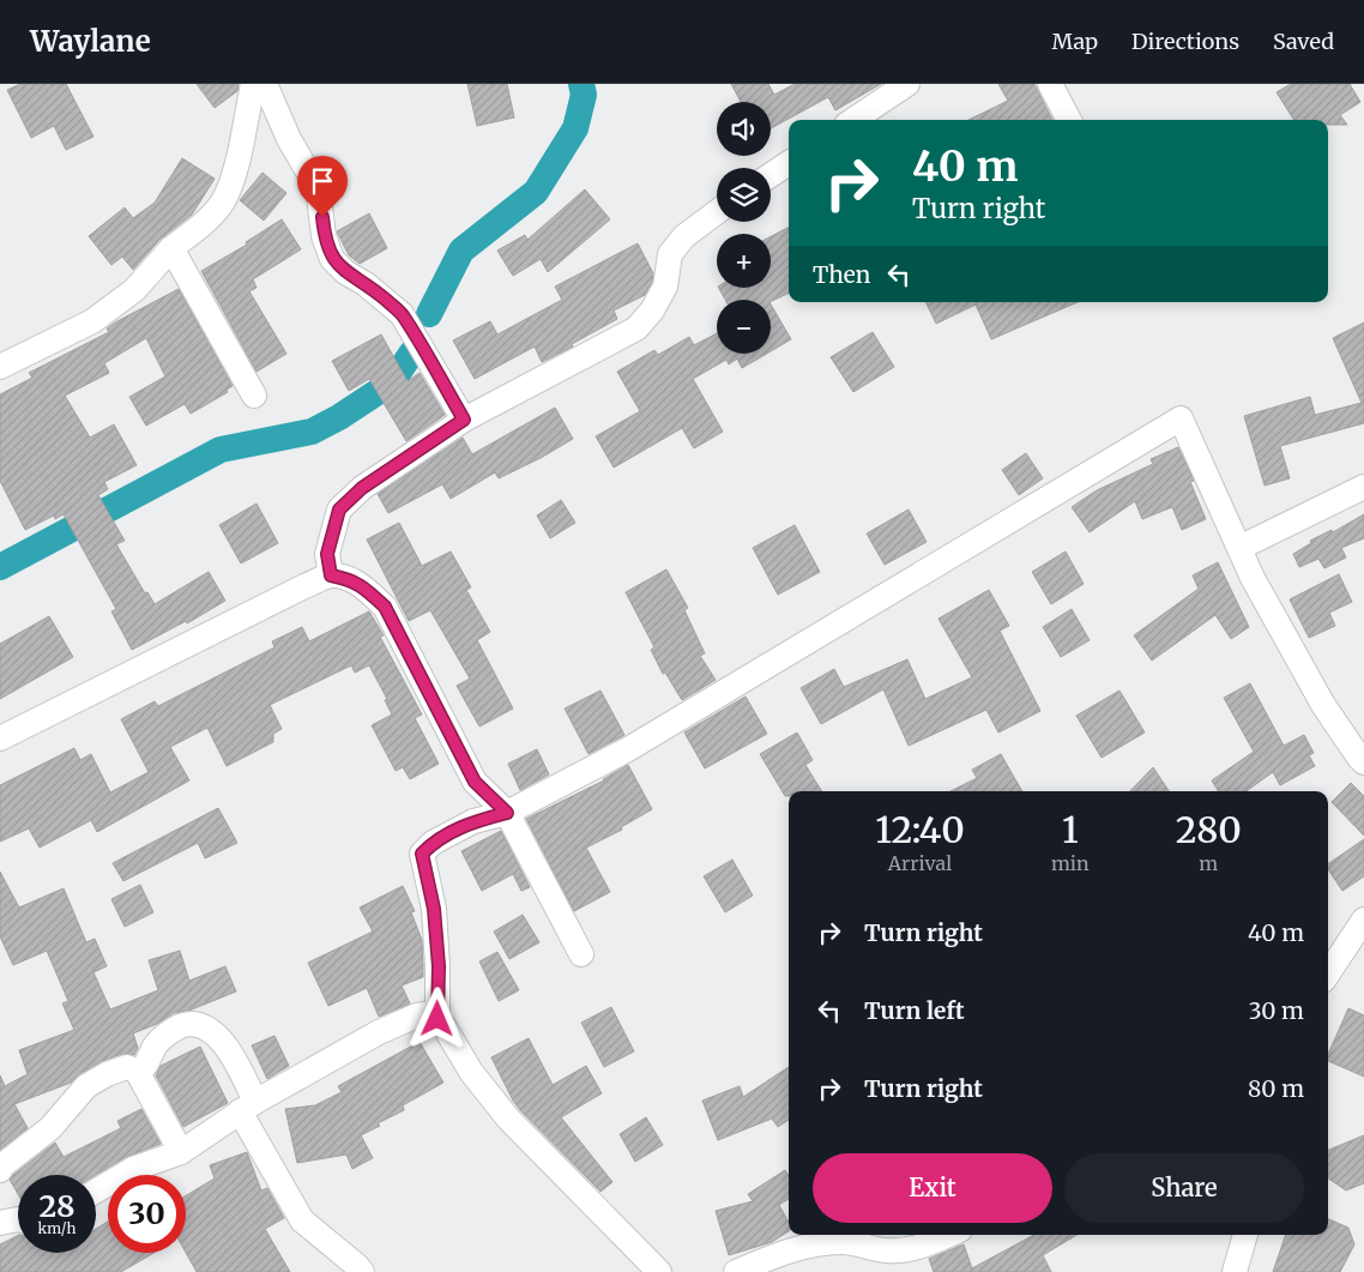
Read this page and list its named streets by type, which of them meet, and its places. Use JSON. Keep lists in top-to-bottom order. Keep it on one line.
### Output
{"page":{"header":"Waylane","nav":["Map","Directions","Saved"],"map_buttons":["+","−"],"turn":["40 m","Turn right"],"then":"Then","eta":["12:40","Arrival","1","min","280","m"],"list":[{"name":"Turn right","value":"40 m"},{"name":"Turn left","value":"30 m"},{"name":"Turn right","value":"80 m"}],"buttons":["Exit","Share"],"speed":"28 km/h","limit":"30"}}
